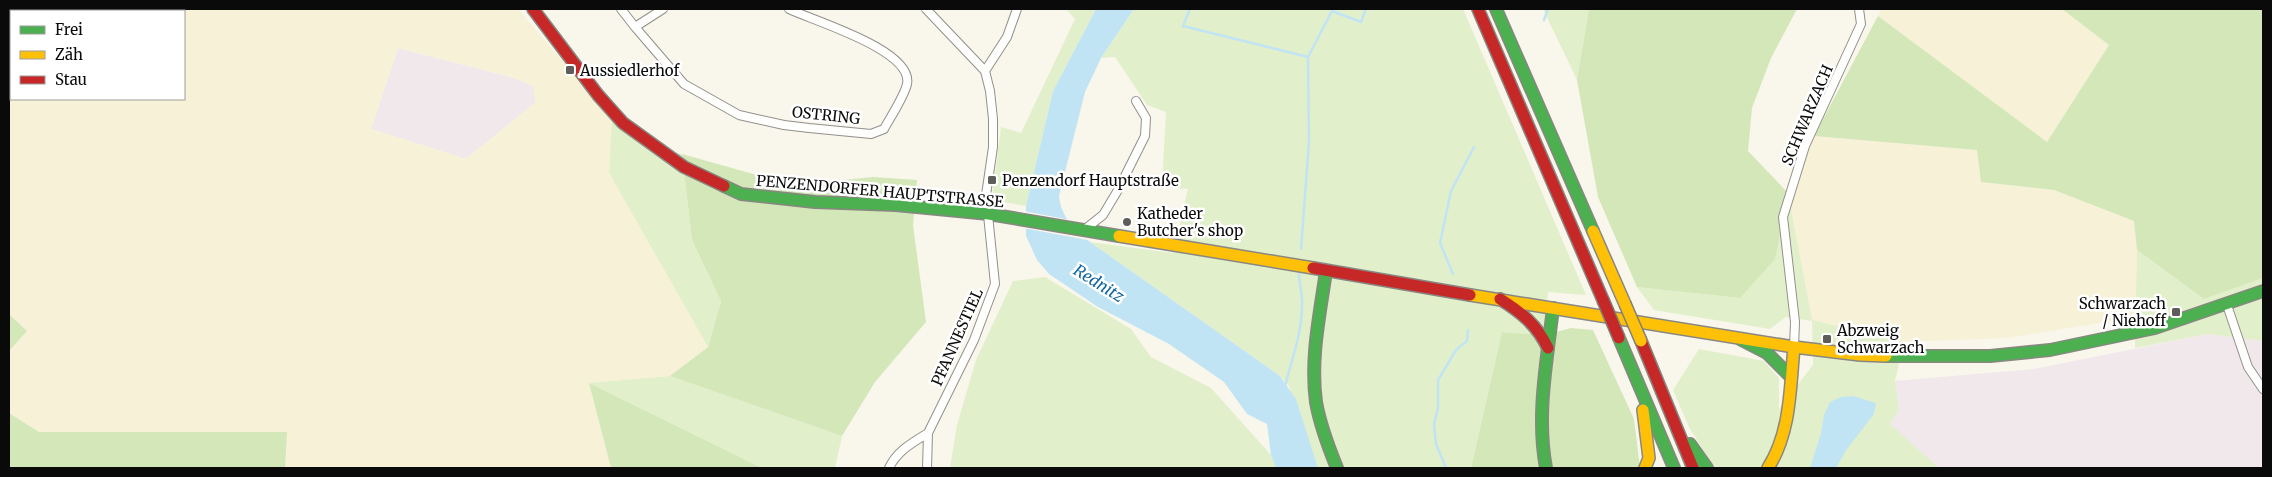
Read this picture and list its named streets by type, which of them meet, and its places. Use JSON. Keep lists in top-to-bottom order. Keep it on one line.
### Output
{"streets":{"main road":["PENZENDORFER HAUPTSTRASSE"],"street":["OSTRING","SCHWARZACH","PFANNESTIEL"]},"crossings":[["SCHWARZACH","PENZENDORFER HAUPTSTRASSE"],["PENZENDORFER HAUPTSTRASSE","PFANNESTIEL"]],"water":["Rednitz"],"places":{"transit":["Aussiedlerhof","Penzendorf Hauptstraße","Schwarzach / Niehoff","Abzweig Schwarzach"],"other":["Katheder Butcher's shop"]},"legend":["Frei","Zäh","Stau"]}
